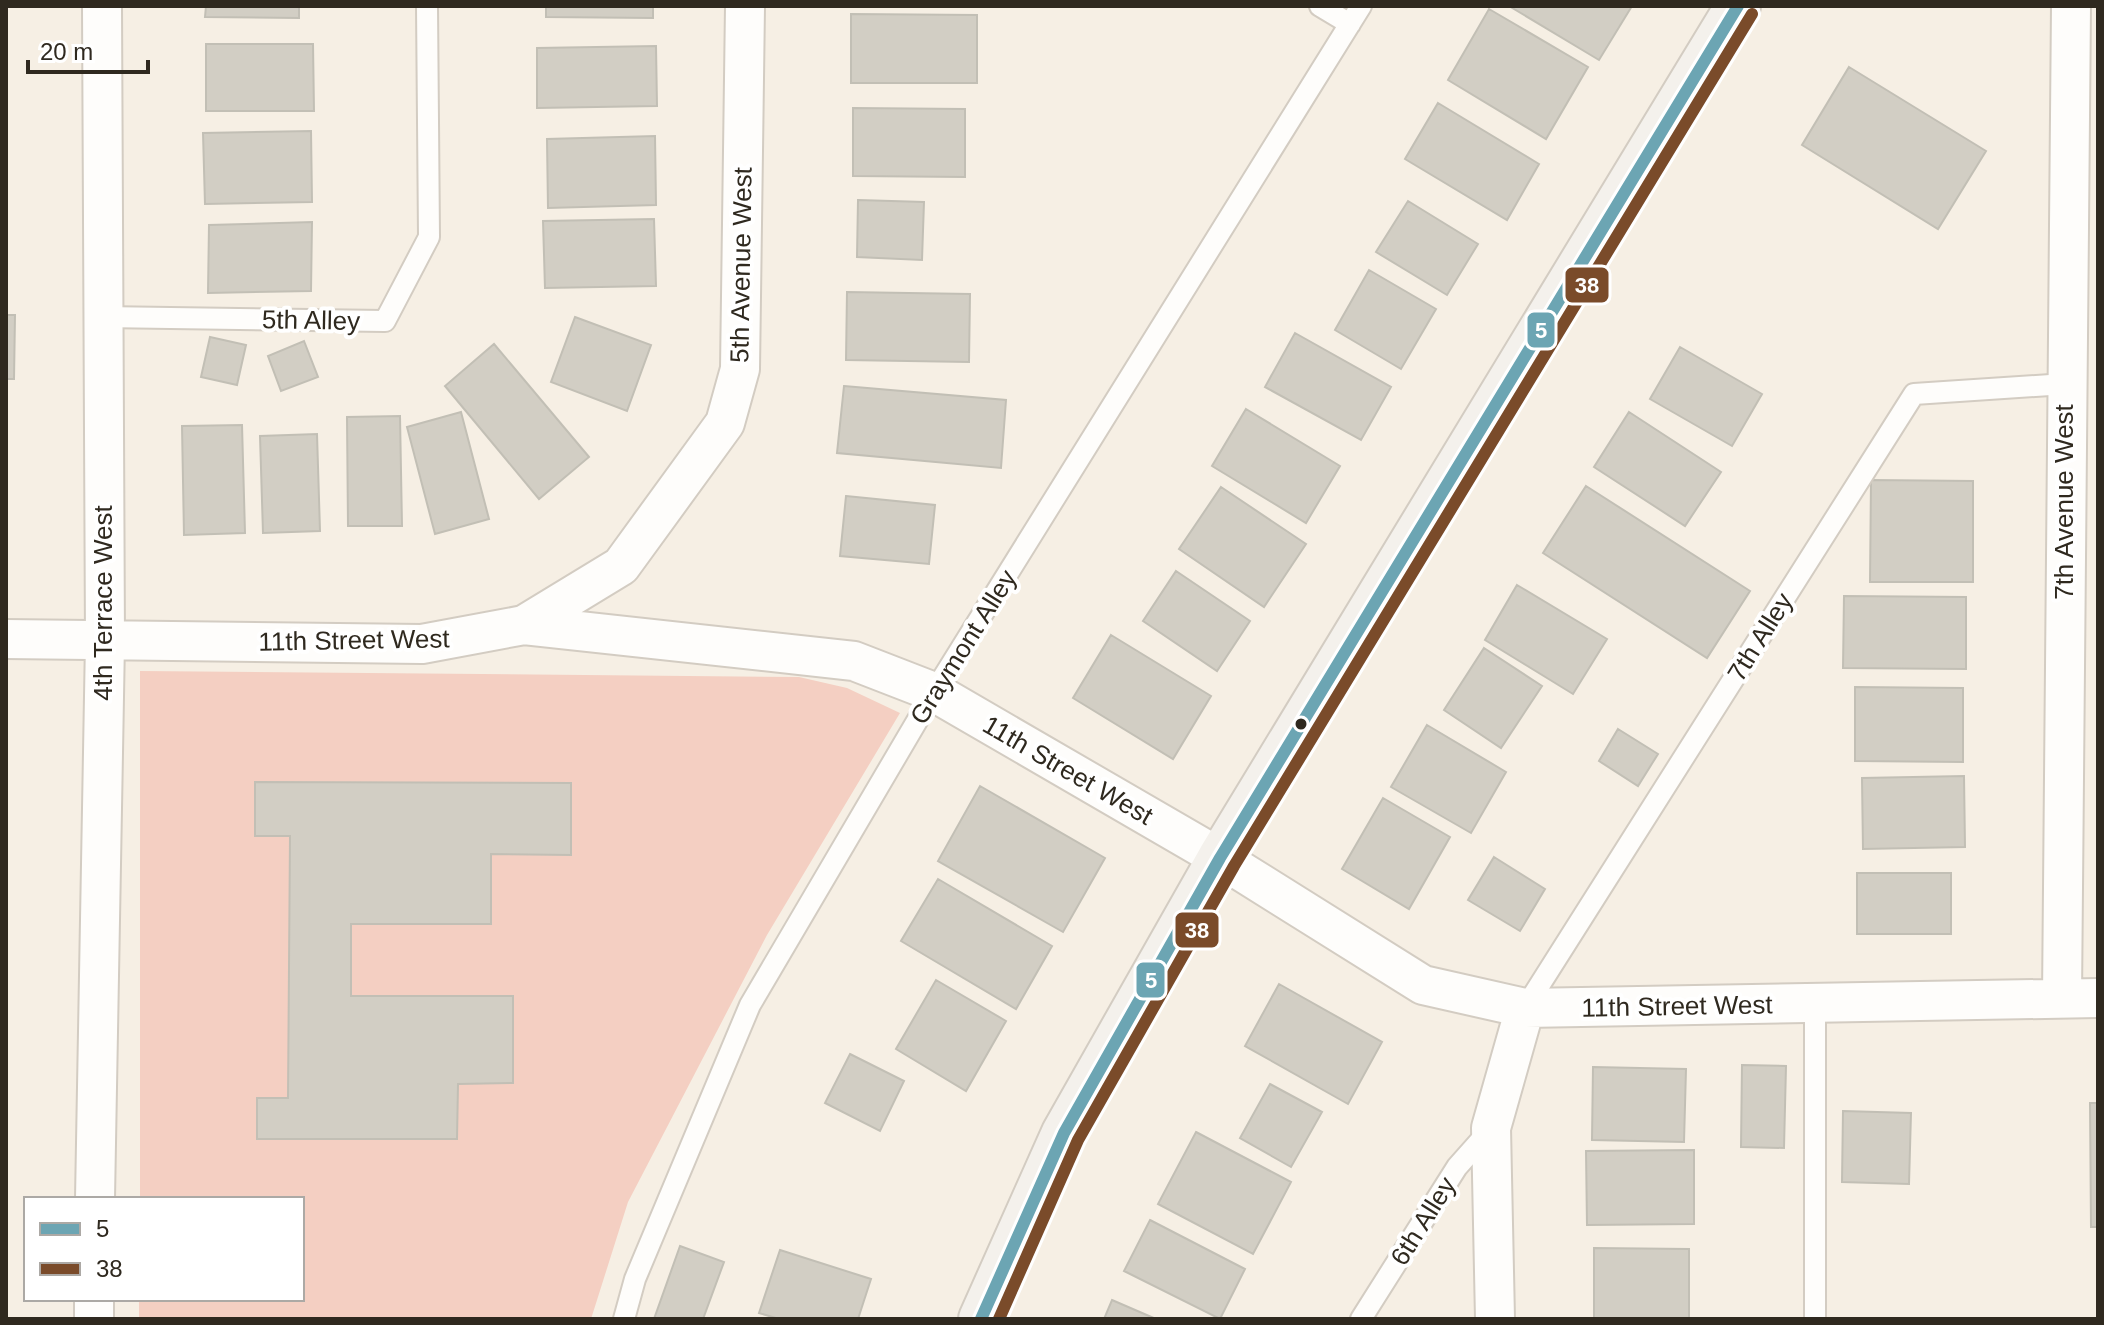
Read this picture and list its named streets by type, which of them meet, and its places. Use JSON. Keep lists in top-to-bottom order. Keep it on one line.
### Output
{"streets":{"street":["5th Avenue West","7th Avenue West","4th Terrace West","11th Street West"],"lane":["5th Alley","7th Alley","Graymont Alley","6th Alley"]},"crossings":[["5th Avenue West","11th Street West"],["5th Alley","4th Terrace West"],["7th Avenue West","7th Alley"],["7th Avenue West","11th Street West"],["4th Terrace West","11th Street West"],["7th Alley","11th Street West"],["11th Street West","Graymont Alley"]],"lines":["transit line 5","transit line 38"],"legend":["5","38"],"scale_bar":"20 m"}
